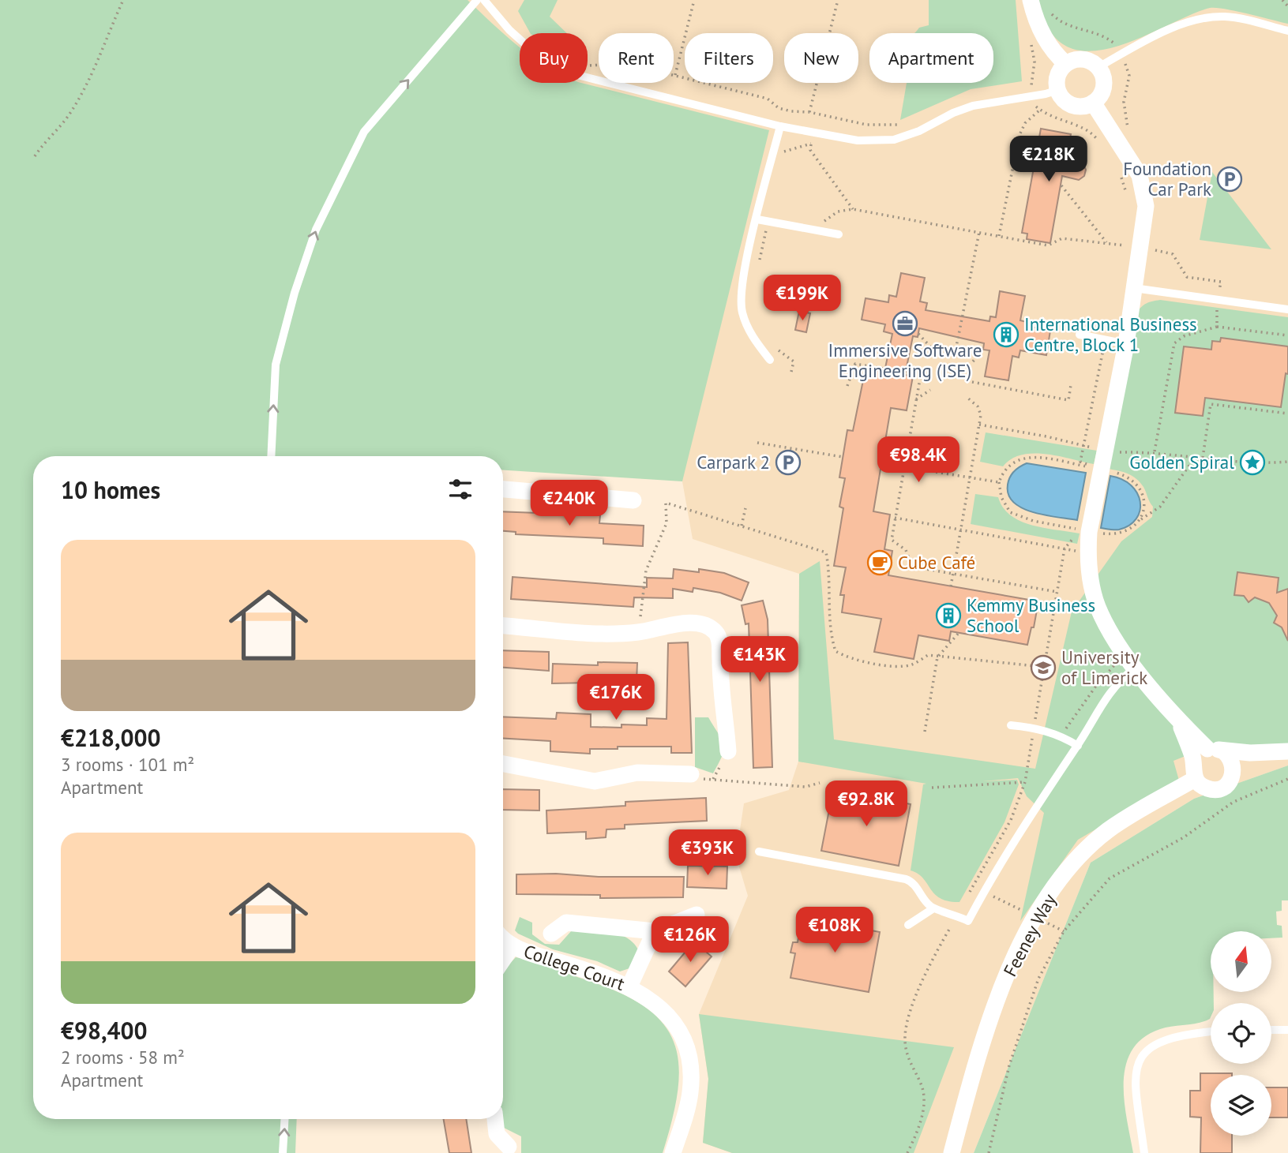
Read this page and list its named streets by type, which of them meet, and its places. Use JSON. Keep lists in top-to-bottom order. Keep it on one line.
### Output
{"streets":{"street":["Feeney Way","College Court"]},"places":{"parking":["Foundation Car Park","Carpark 2"],"office":["Immersive Software Engineering (ISE)"],"building":["International Business Centre, Block 1","Kemmy Business School"],"place":["Golden Spiral"],"cafe":["Cube Café"],"school or university":["University of Limerick"]},"north":"top","page":{"chip":["Buy","Rent","Filters","New","Apartment"],"price":["€218K","€199K","€98.4K","€240K","€143K","€176K","€92.8K","€393K","€108K","€126K"],"heading":"10 homes","list":[{"name":"€218,000","note":"3 rooms · 101 m² · Apartment"},{"name":"€98,400","note":"2 rooms · 58 m² · Apartment"}]}}
